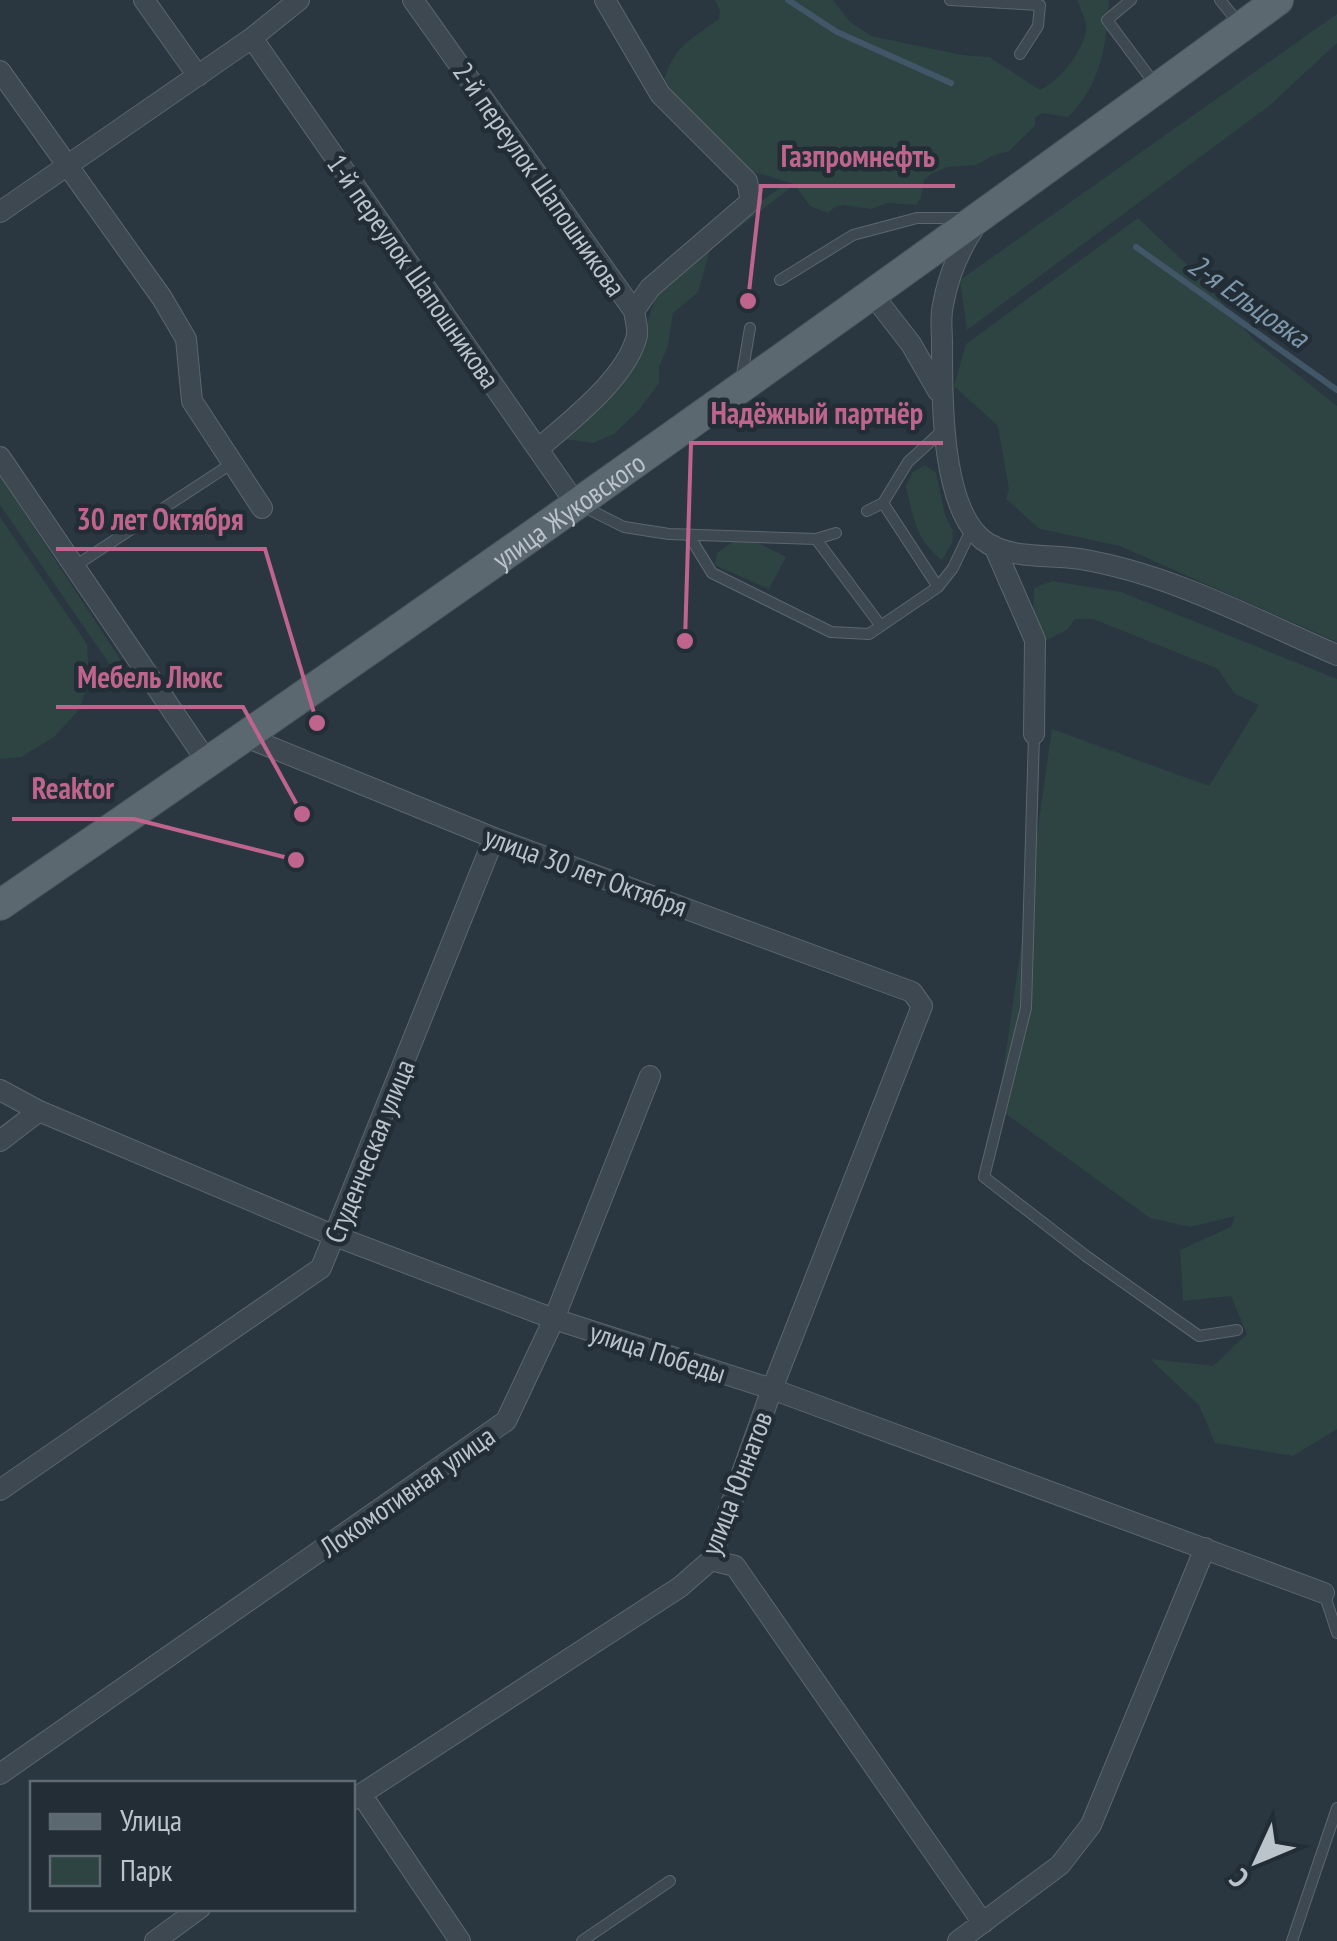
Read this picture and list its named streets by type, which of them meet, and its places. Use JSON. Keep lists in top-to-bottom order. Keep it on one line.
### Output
{"streets":{"main road":["улица Жуковского"],"street":["2-й переулок Шапошникова","1-й переулок Шапошникова","улица 30 лет Октября","Студенческая улица","улица Победы","улица Юннатов","Локомотивная улица"]},"crossings":[["2-й переулок Шапошникова","1-й переулок Шапошникова"],["1-й переулок Шапошникова","улица Жуковского"],["улица Жуковского","улица 30 лет Октября"],["улица 30 лет Октября","Студенческая улица"],["улица 30 лет Октября","улица Юннатов"],["Студенческая улица","улица Победы"],["улица Победы","улица Юннатов"],["улица Победы","Локомотивная улица"]],"water":["2-я Ельцовка"],"places":["Газпромнефть","Надёжный партнёр","30 лет Октября","Мебель Люкс","Reaktor"],"legend":["Улица","Парк"],"north":"bottom left"}
